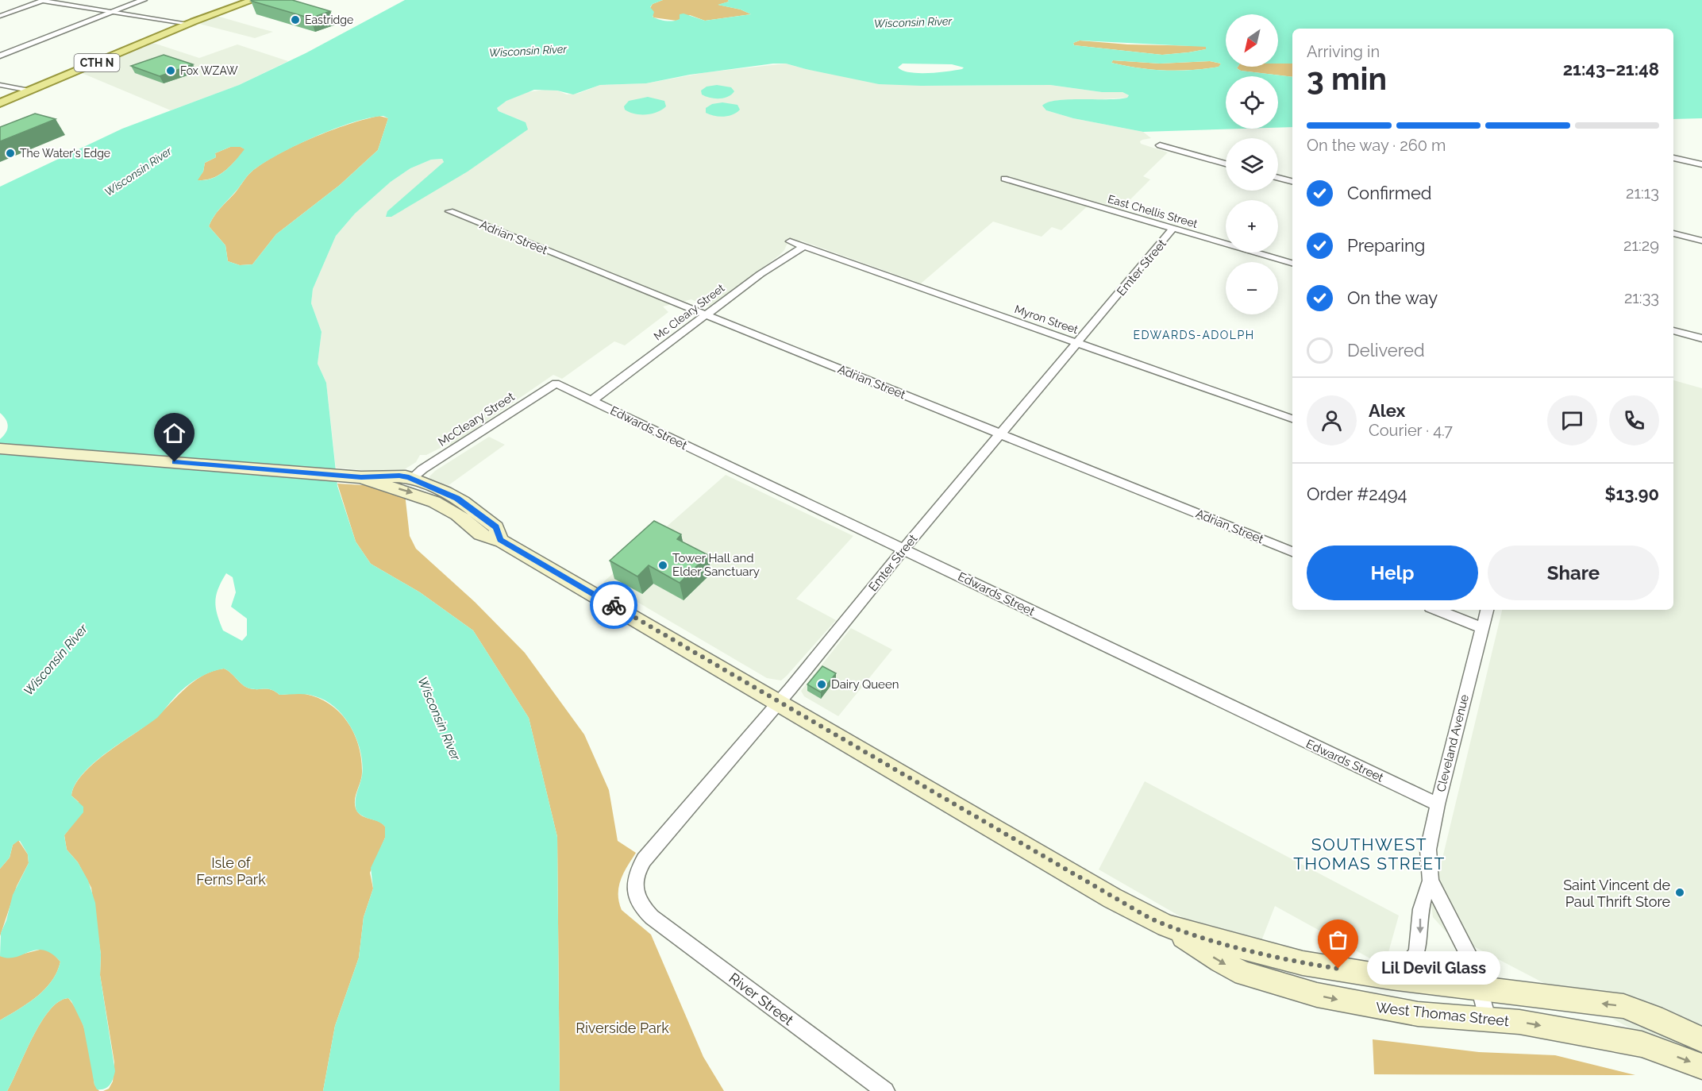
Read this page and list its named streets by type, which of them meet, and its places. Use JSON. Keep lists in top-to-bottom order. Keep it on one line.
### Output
{"streets":{"main road":["CTH N","West Thomas Street"],"street":["East Chellis Street","Adrian Street","Emter Street","Mc Cleary Street","Myron Street","McCleary Street","Edwards Street","Cleveland Avenue","River Street"]},"crossings":[["East Chellis Street","Emter Street"],["Adrian Street","Emter Street"],["Adrian Street","Mc Cleary Street"],["Emter Street","Myron Street"],["Emter Street","Edwards Street"],["Emter Street","River Street"],["Mc Cleary Street","Myron Street"],["Mc Cleary Street","Edwards Street"],["McCleary Street","Edwards Street"],["Edwards Street","Cleveland Avenue"],["Cleveland Avenue","West Thomas Street"]],"districts":["EDWARDS-ADOLPH","SOUTHWEST THOMAS STREET"],"water":["Wisconsin River"],"parks":["Isle of Ferns Park","Riverside Park"],"places":["Eastridge","Fox WZAW","The Water's Edge","Tower Hall and Elder Sanctuary","Dairy Queen","Saint Vincent de Paul Thrift Store","Lil Devil Glass"],"north":"bottom left","page":{"map_buttons":["+","−"],"heading":["3 min","Arriving in","21:43–21:48"],"panel":["Alex","Courier · 4.7","Order #2494","$13.90"],"bar":"On the way · 260 m","list":[["Confirmed","21:13"],["Preparing","21:29"],["On the way","21:33"],"Delivered"],"buttons":["Help","Share"],"bubble":"Lil Devil Glass"}}
